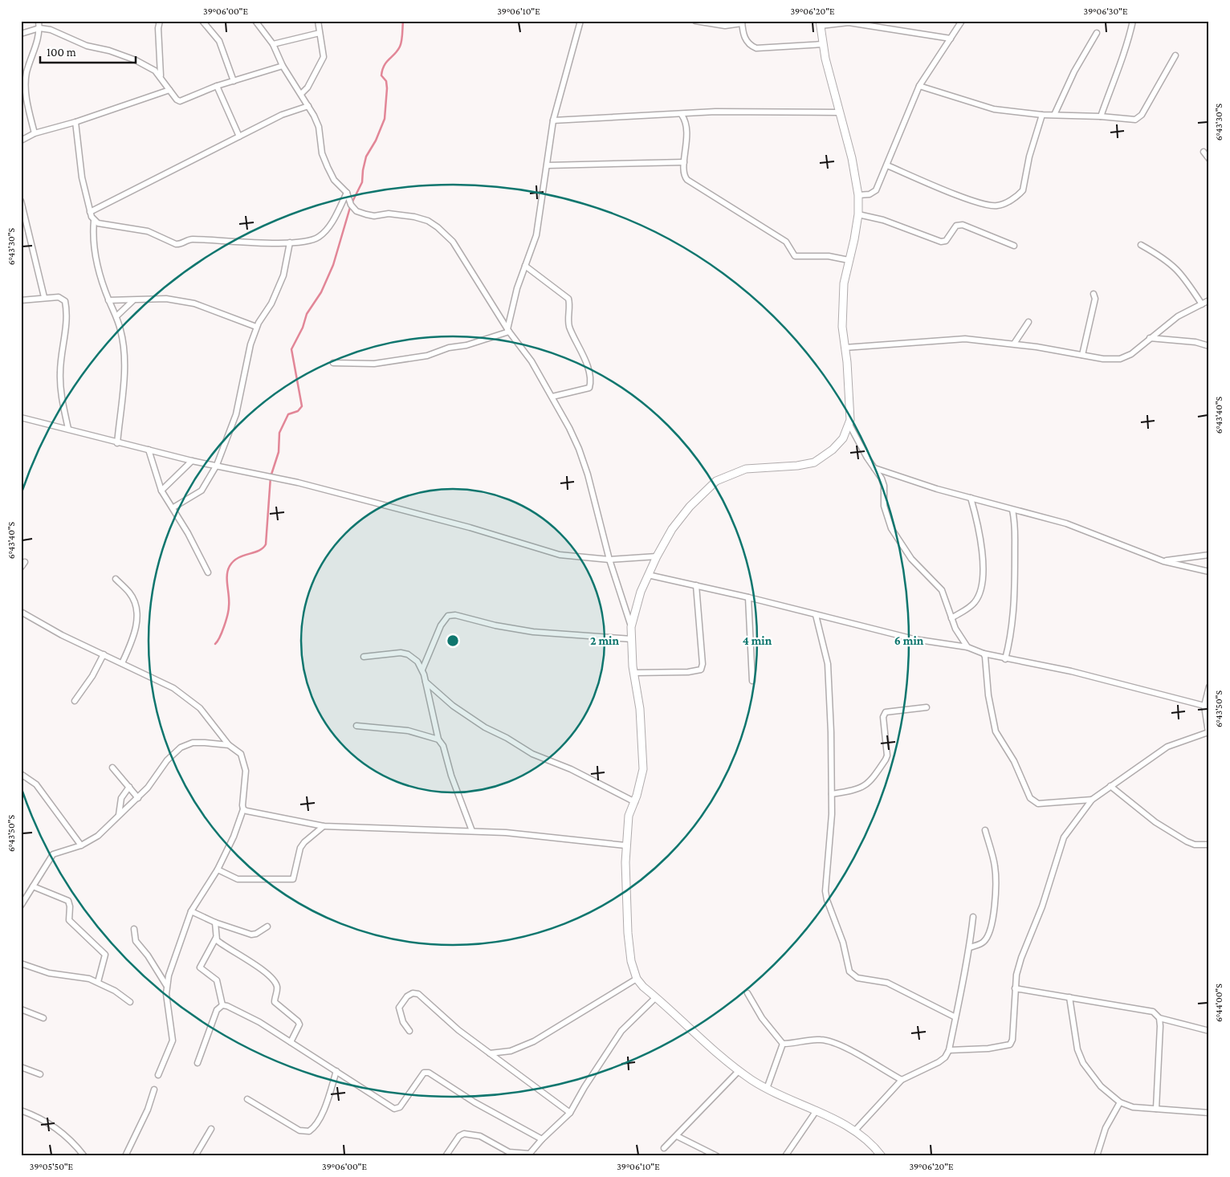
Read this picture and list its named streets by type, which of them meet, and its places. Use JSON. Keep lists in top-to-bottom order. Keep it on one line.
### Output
{"scale_bar":"100 m","coordinates":["39°06'00\"E","39°06'10\"E","39°06'20\"E","39°06'30\"E","6°43'30\"S","6°43'40\"S","6°43'50\"S","6°44'00\"S","39°05'50\"E"],"rings":["2 min","4 min","6 min"]}
